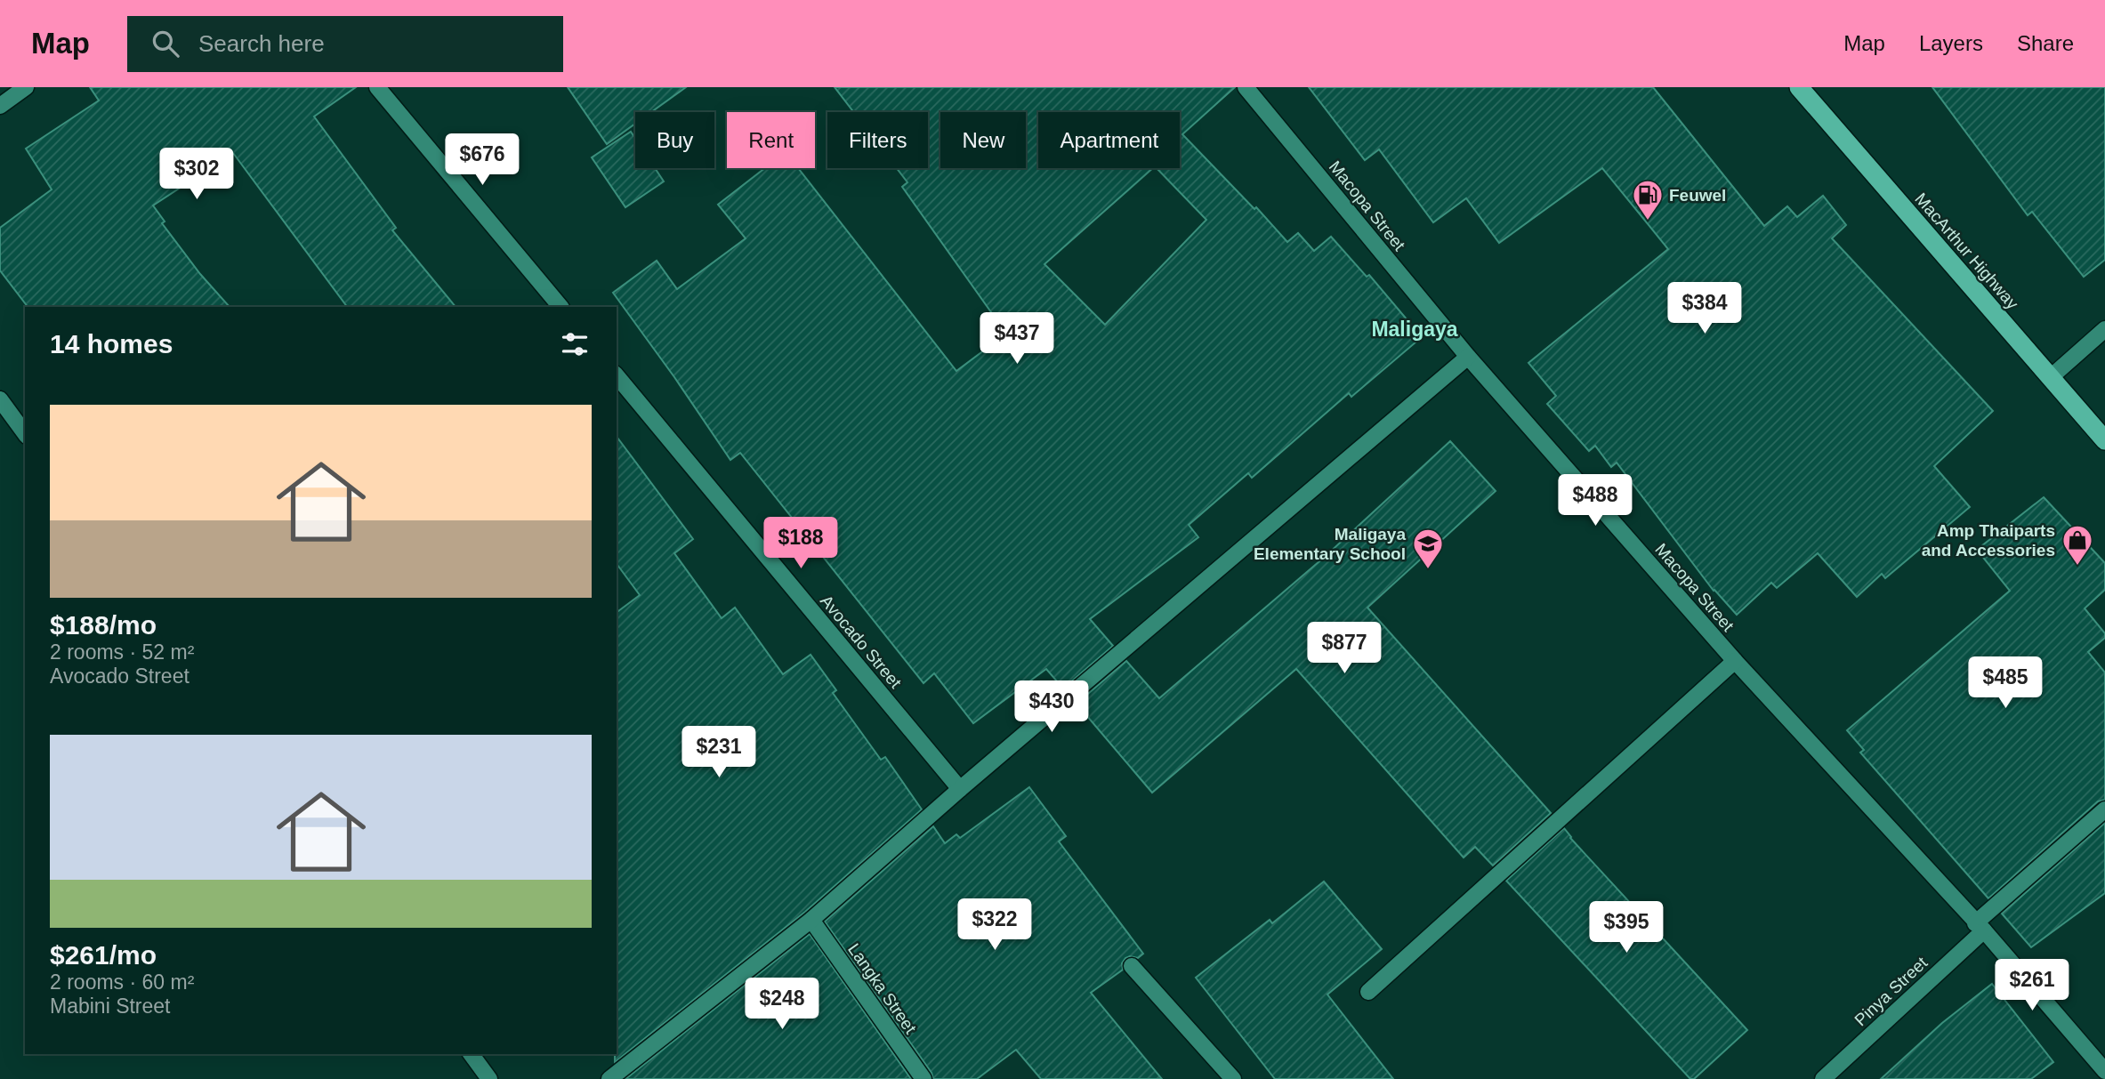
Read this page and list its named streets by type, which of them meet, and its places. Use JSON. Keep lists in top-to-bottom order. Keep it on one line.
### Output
{"streets":{"highway":["MacArthur Highway"],"street":["Macopa Street","Avocado Street","Langka Street","Pinya Street"]},"crossings":[["Macopa Street","Pinya Street"]],"districts":["Maligaya"],"places":{"fuel station":["Feuwel"],"shop":["Amp Thaiparts and Accessories"],"school or university":["Maligaya Elementary School"]},"page":{"header":"Map","search":"Search here","nav":["Map","Layers","Share"],"chip":["Buy","Rent","Filters","New","Apartment"],"price":["$676","$302","$384","$437","$488","$188","$877","$485","$430","$231","$322","$395","$261","$248"],"heading":"14 homes","list":[{"name":"$188/mo","note":"2 rooms · 52 m² · Avocado Street"},{"name":"$261/mo","note":"2 rooms · 60 m² · Mabini Street"}]}}
